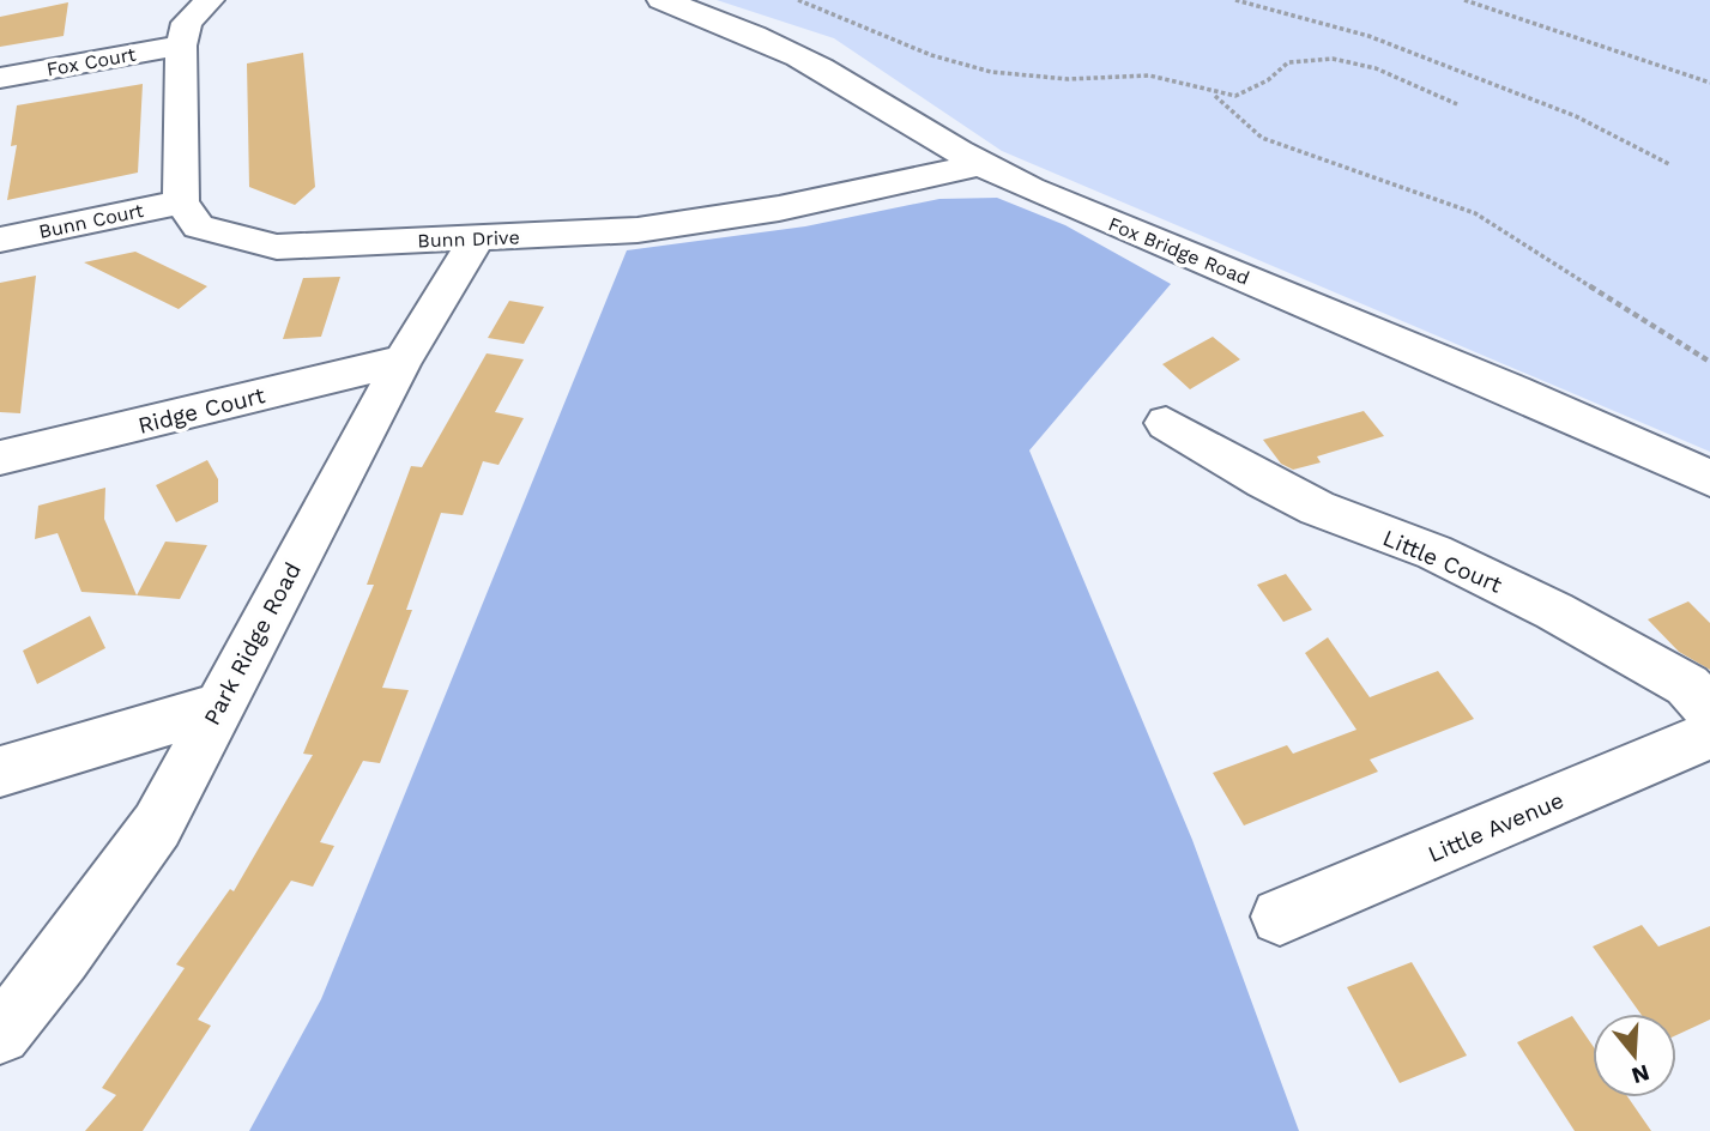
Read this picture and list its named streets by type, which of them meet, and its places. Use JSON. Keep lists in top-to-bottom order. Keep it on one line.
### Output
{"streets":{"street":["Fox Court","Bunn Court","Bunn Drive","Fox Bridge Road","Ridge Court","Little Court","Park Ridge Road","Little Avenue"]},"crossings":[["Bunn Court","Bunn Drive"],["Bunn Drive","Fox Bridge Road"],["Bunn Drive","Park Ridge Road"],["Ridge Court","Park Ridge Road"]],"north":"bottom"}
